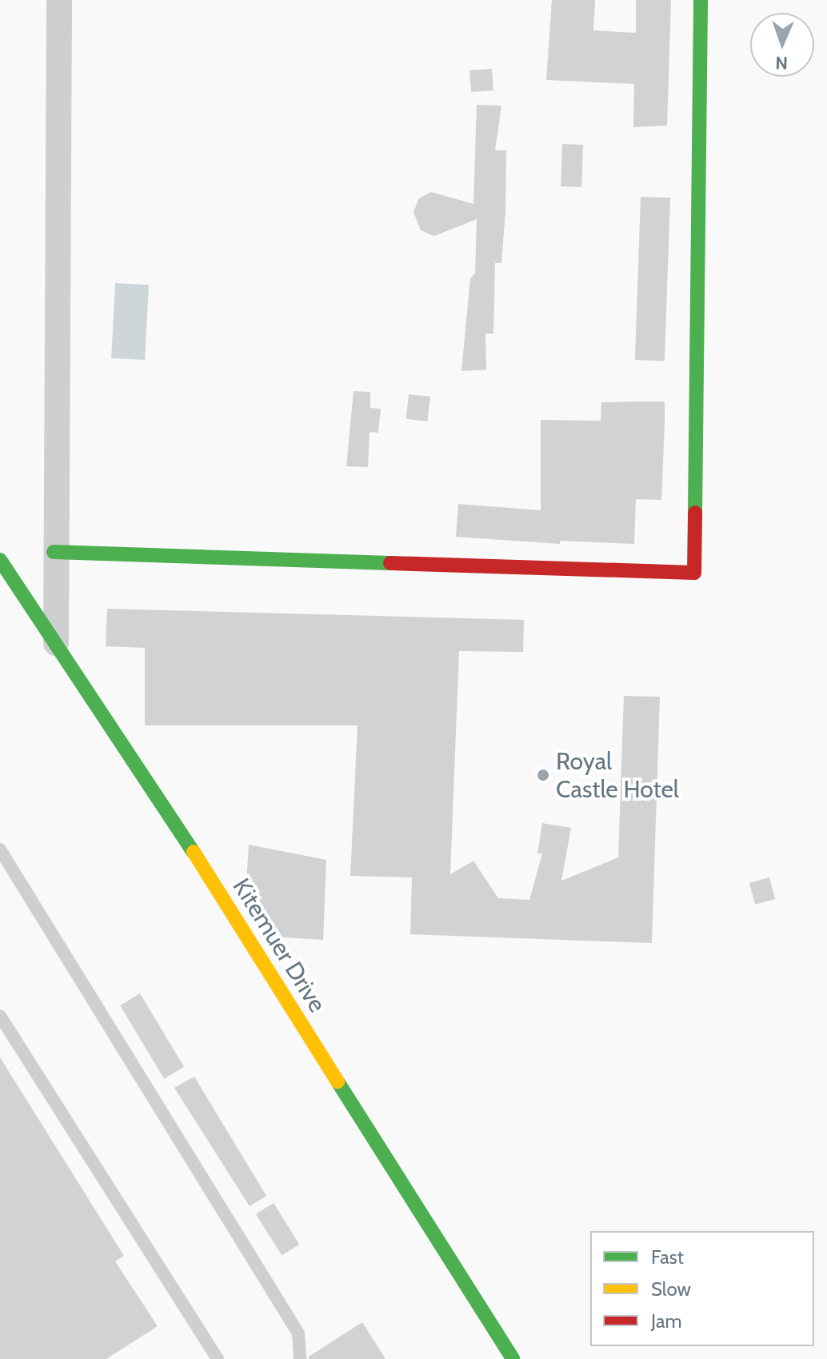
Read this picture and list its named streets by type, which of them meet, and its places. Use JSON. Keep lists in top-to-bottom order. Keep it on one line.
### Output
{"streets":{"street":["Kitemuer Drive"]},"places":["Royal Castle Hotel"],"legend":["Fast","Slow","Jam"],"north":"bottom"}
